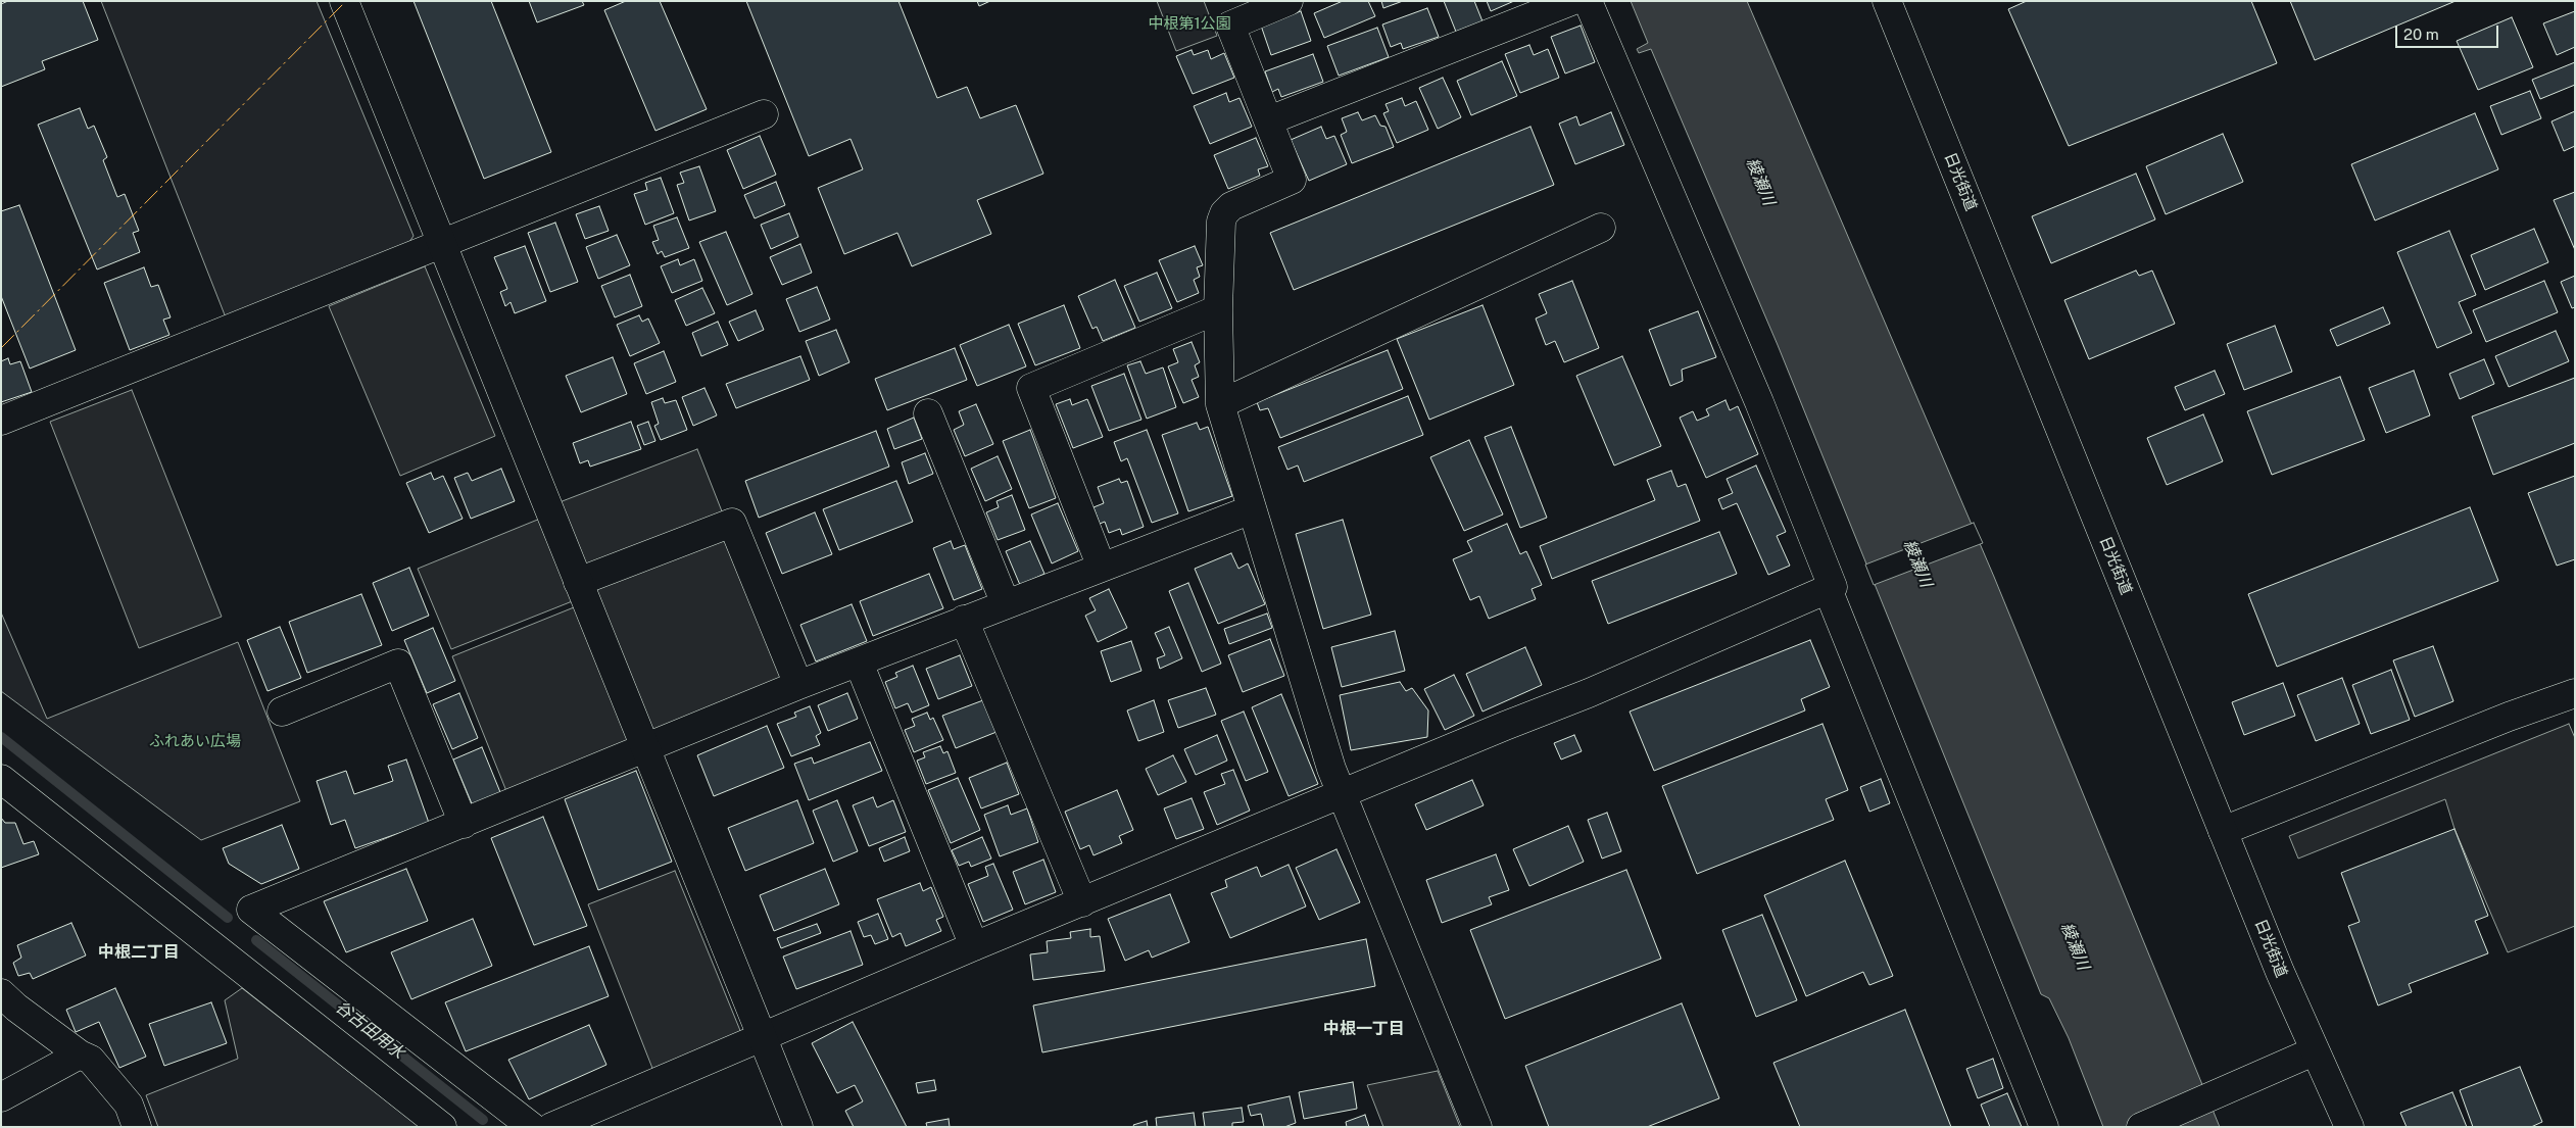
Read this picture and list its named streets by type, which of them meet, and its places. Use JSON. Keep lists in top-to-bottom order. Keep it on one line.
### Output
{"streets":{"street":["日光街道"]},"districts":["中根二丁目","中根一丁目"],"water":["綾瀬川","谷古田用水"],"parks":["中根第1公園","ふれあい広場"],"scale_bar":"20 m"}
